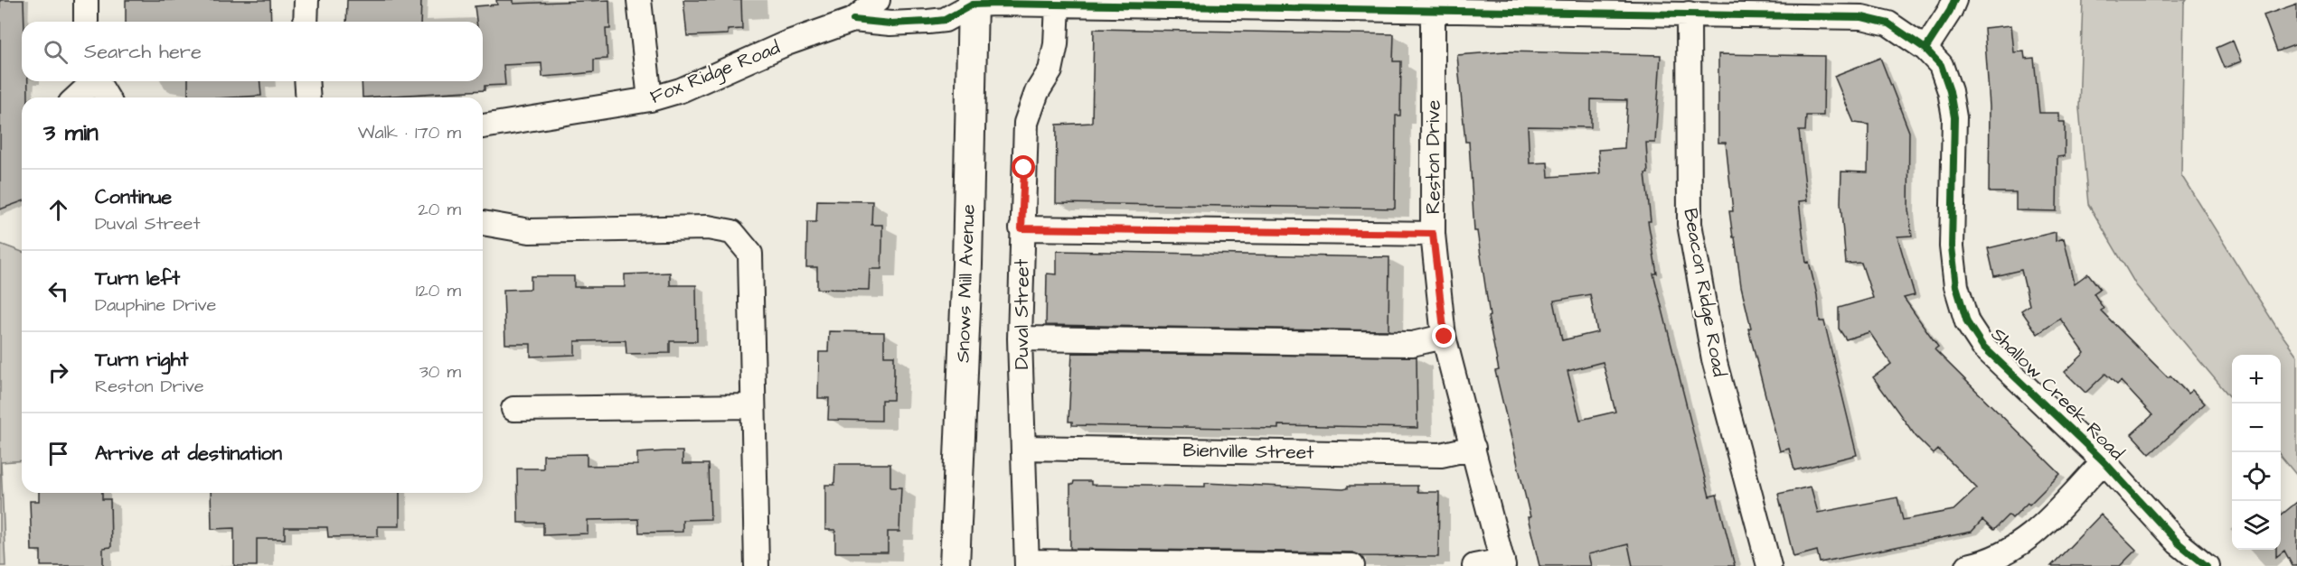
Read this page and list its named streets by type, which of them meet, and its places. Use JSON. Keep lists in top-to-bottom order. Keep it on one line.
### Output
{"streets":{"main road":["Snows Mill Avenue"],"street":["Fox Ridge Road","Reston Drive","Beacon Ridge Road","Duval Street","Shallow Creek Road","Bienville Street"]},"crossings":[["Fox Ridge Road","Snows Mill Avenue"],["Fox Ridge Road","Shallow Creek Road"],["Reston Drive","Shallow Creek Road"],["Reston Drive","Bienville Street"],["Snows Mill Avenue","Shallow Creek Road"],["Beacon Ridge Road","Shallow Creek Road"],["Duval Street","Shallow Creek Road"],["Duval Street","Bienville Street"]],"page":{"search":"Search here","heading":["3 min","Walk · 170 m"],"list":[["Continue","Duval Street","20 m"],["Turn left","Dauphine Drive","120 m"],["Turn right","Reston Drive","30 m"],"Arrive at destination"],"map_buttons":["+","−"]}}
